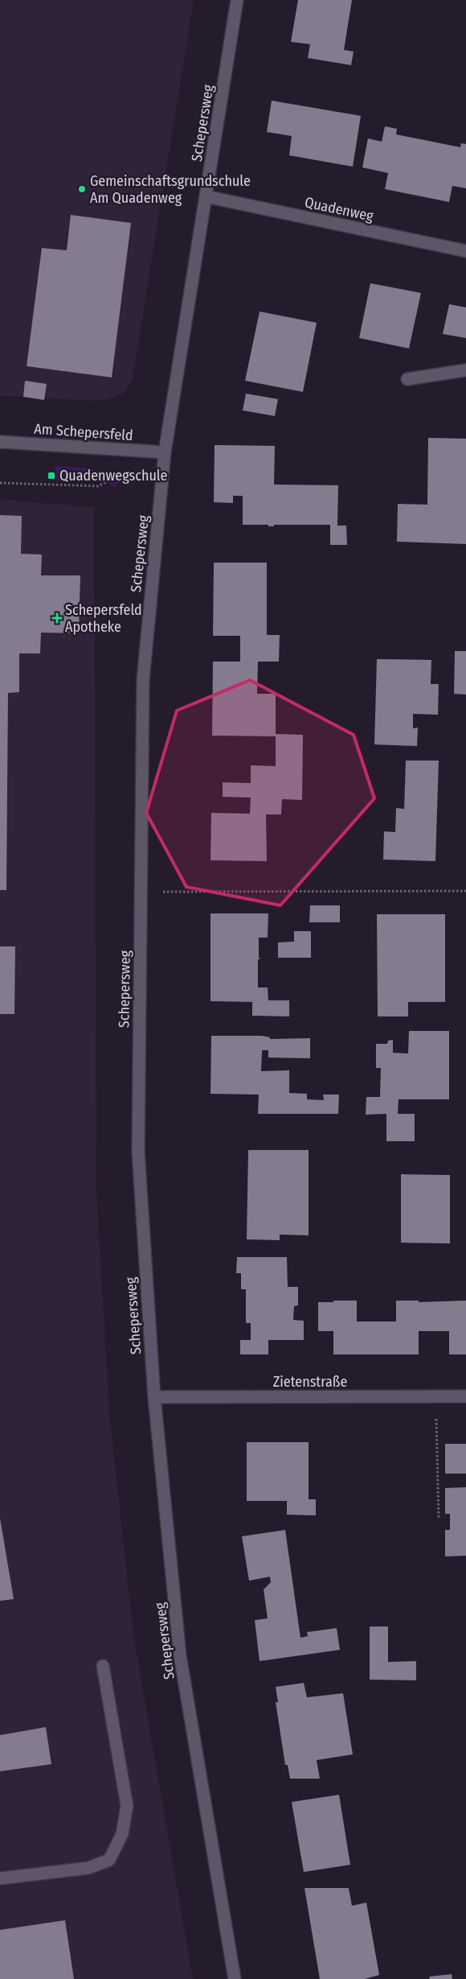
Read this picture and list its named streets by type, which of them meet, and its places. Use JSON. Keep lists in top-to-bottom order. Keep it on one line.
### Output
{"streets":{"street":["Schepersweg","Quadenweg","Am Schepersfeld","Zietenstraße"]},"crossings":[["Schepersweg","Quadenweg"],["Schepersweg","Am Schepersfeld"],["Schepersweg","Zietenstraße"]],"places":{"other":["Gemeinschaftsgrundschule Am Quadenweg"],"transit":["Quadenwegschule"],"health":["Schepersfeld Apotheke"]}}
